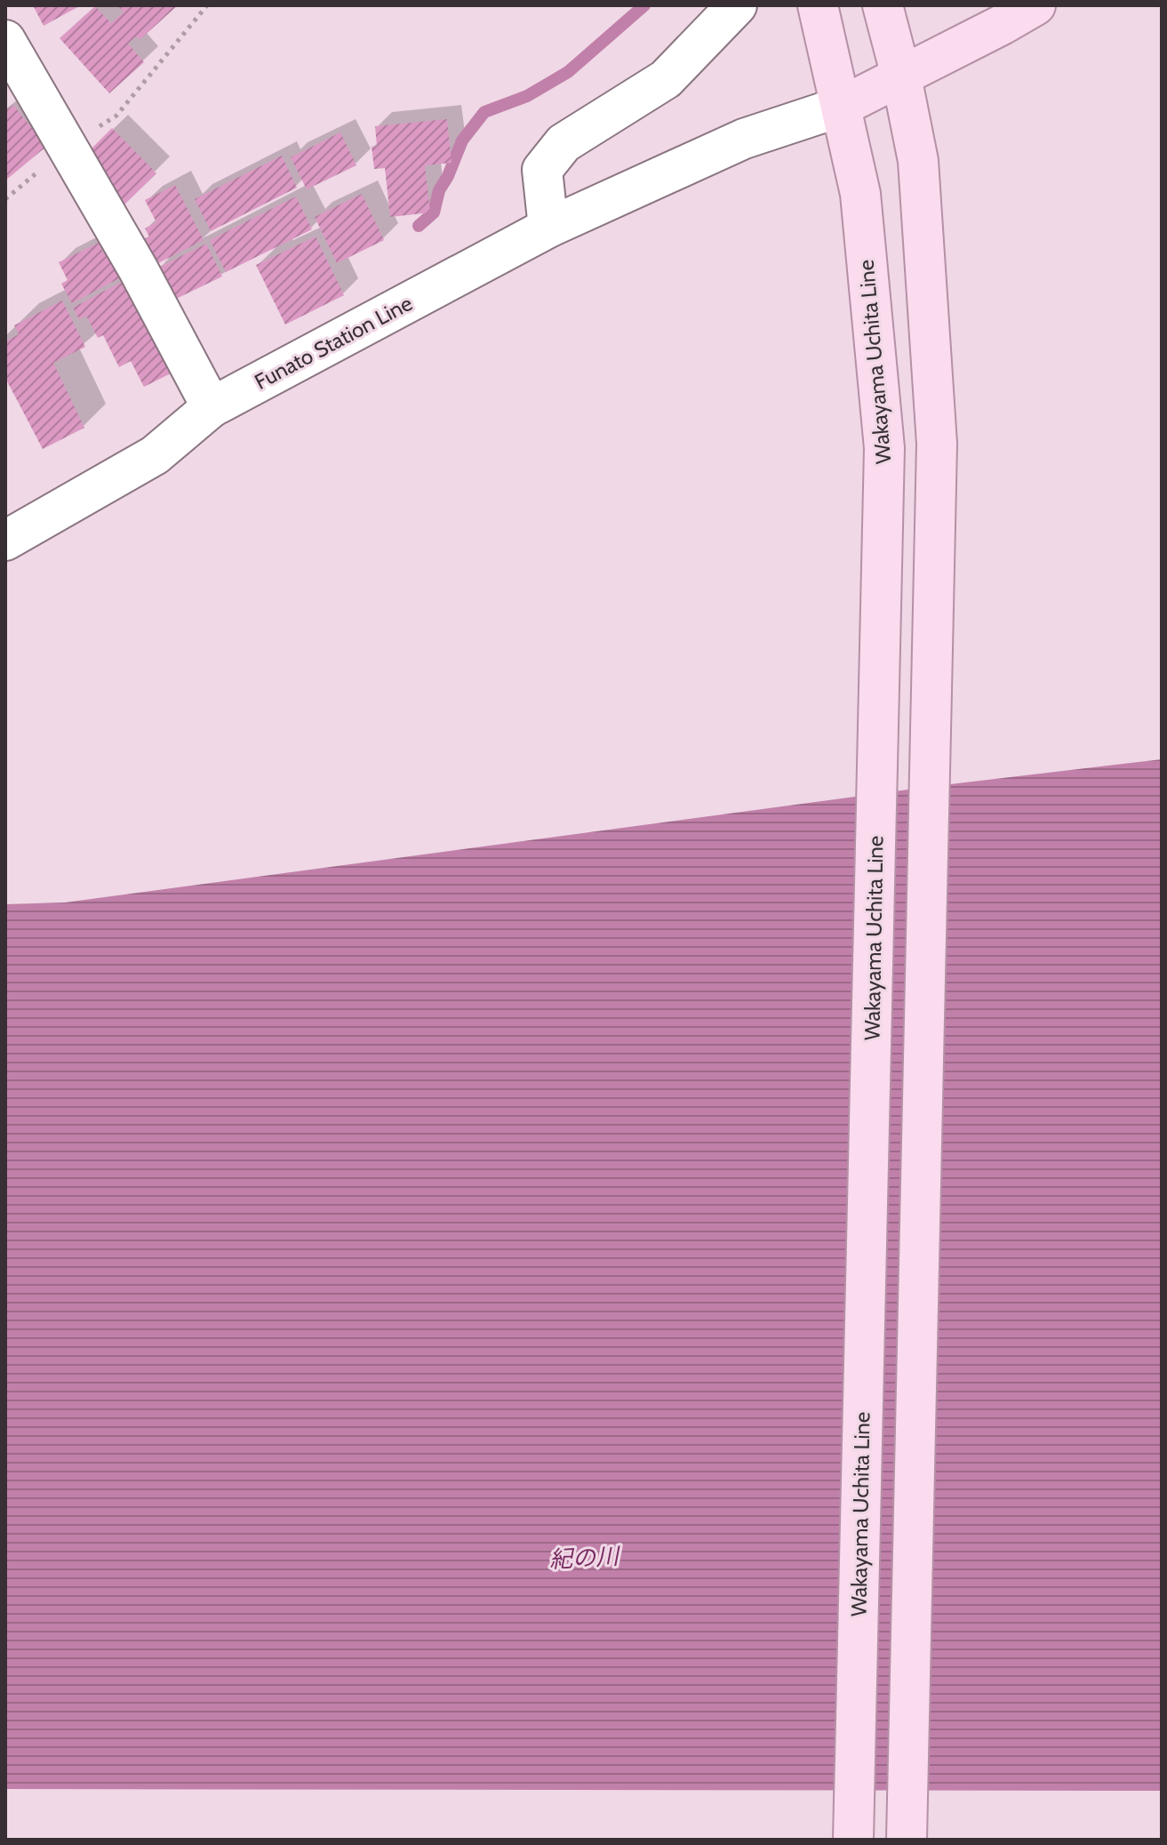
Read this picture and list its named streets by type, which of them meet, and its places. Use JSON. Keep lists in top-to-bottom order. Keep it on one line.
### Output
{"streets":{"main road":["Funato Station Line","Wakayama Uchita Line"]},"crossings":[["Funato Station Line","Wakayama Uchita Line"]],"water":["紀の川"]}
